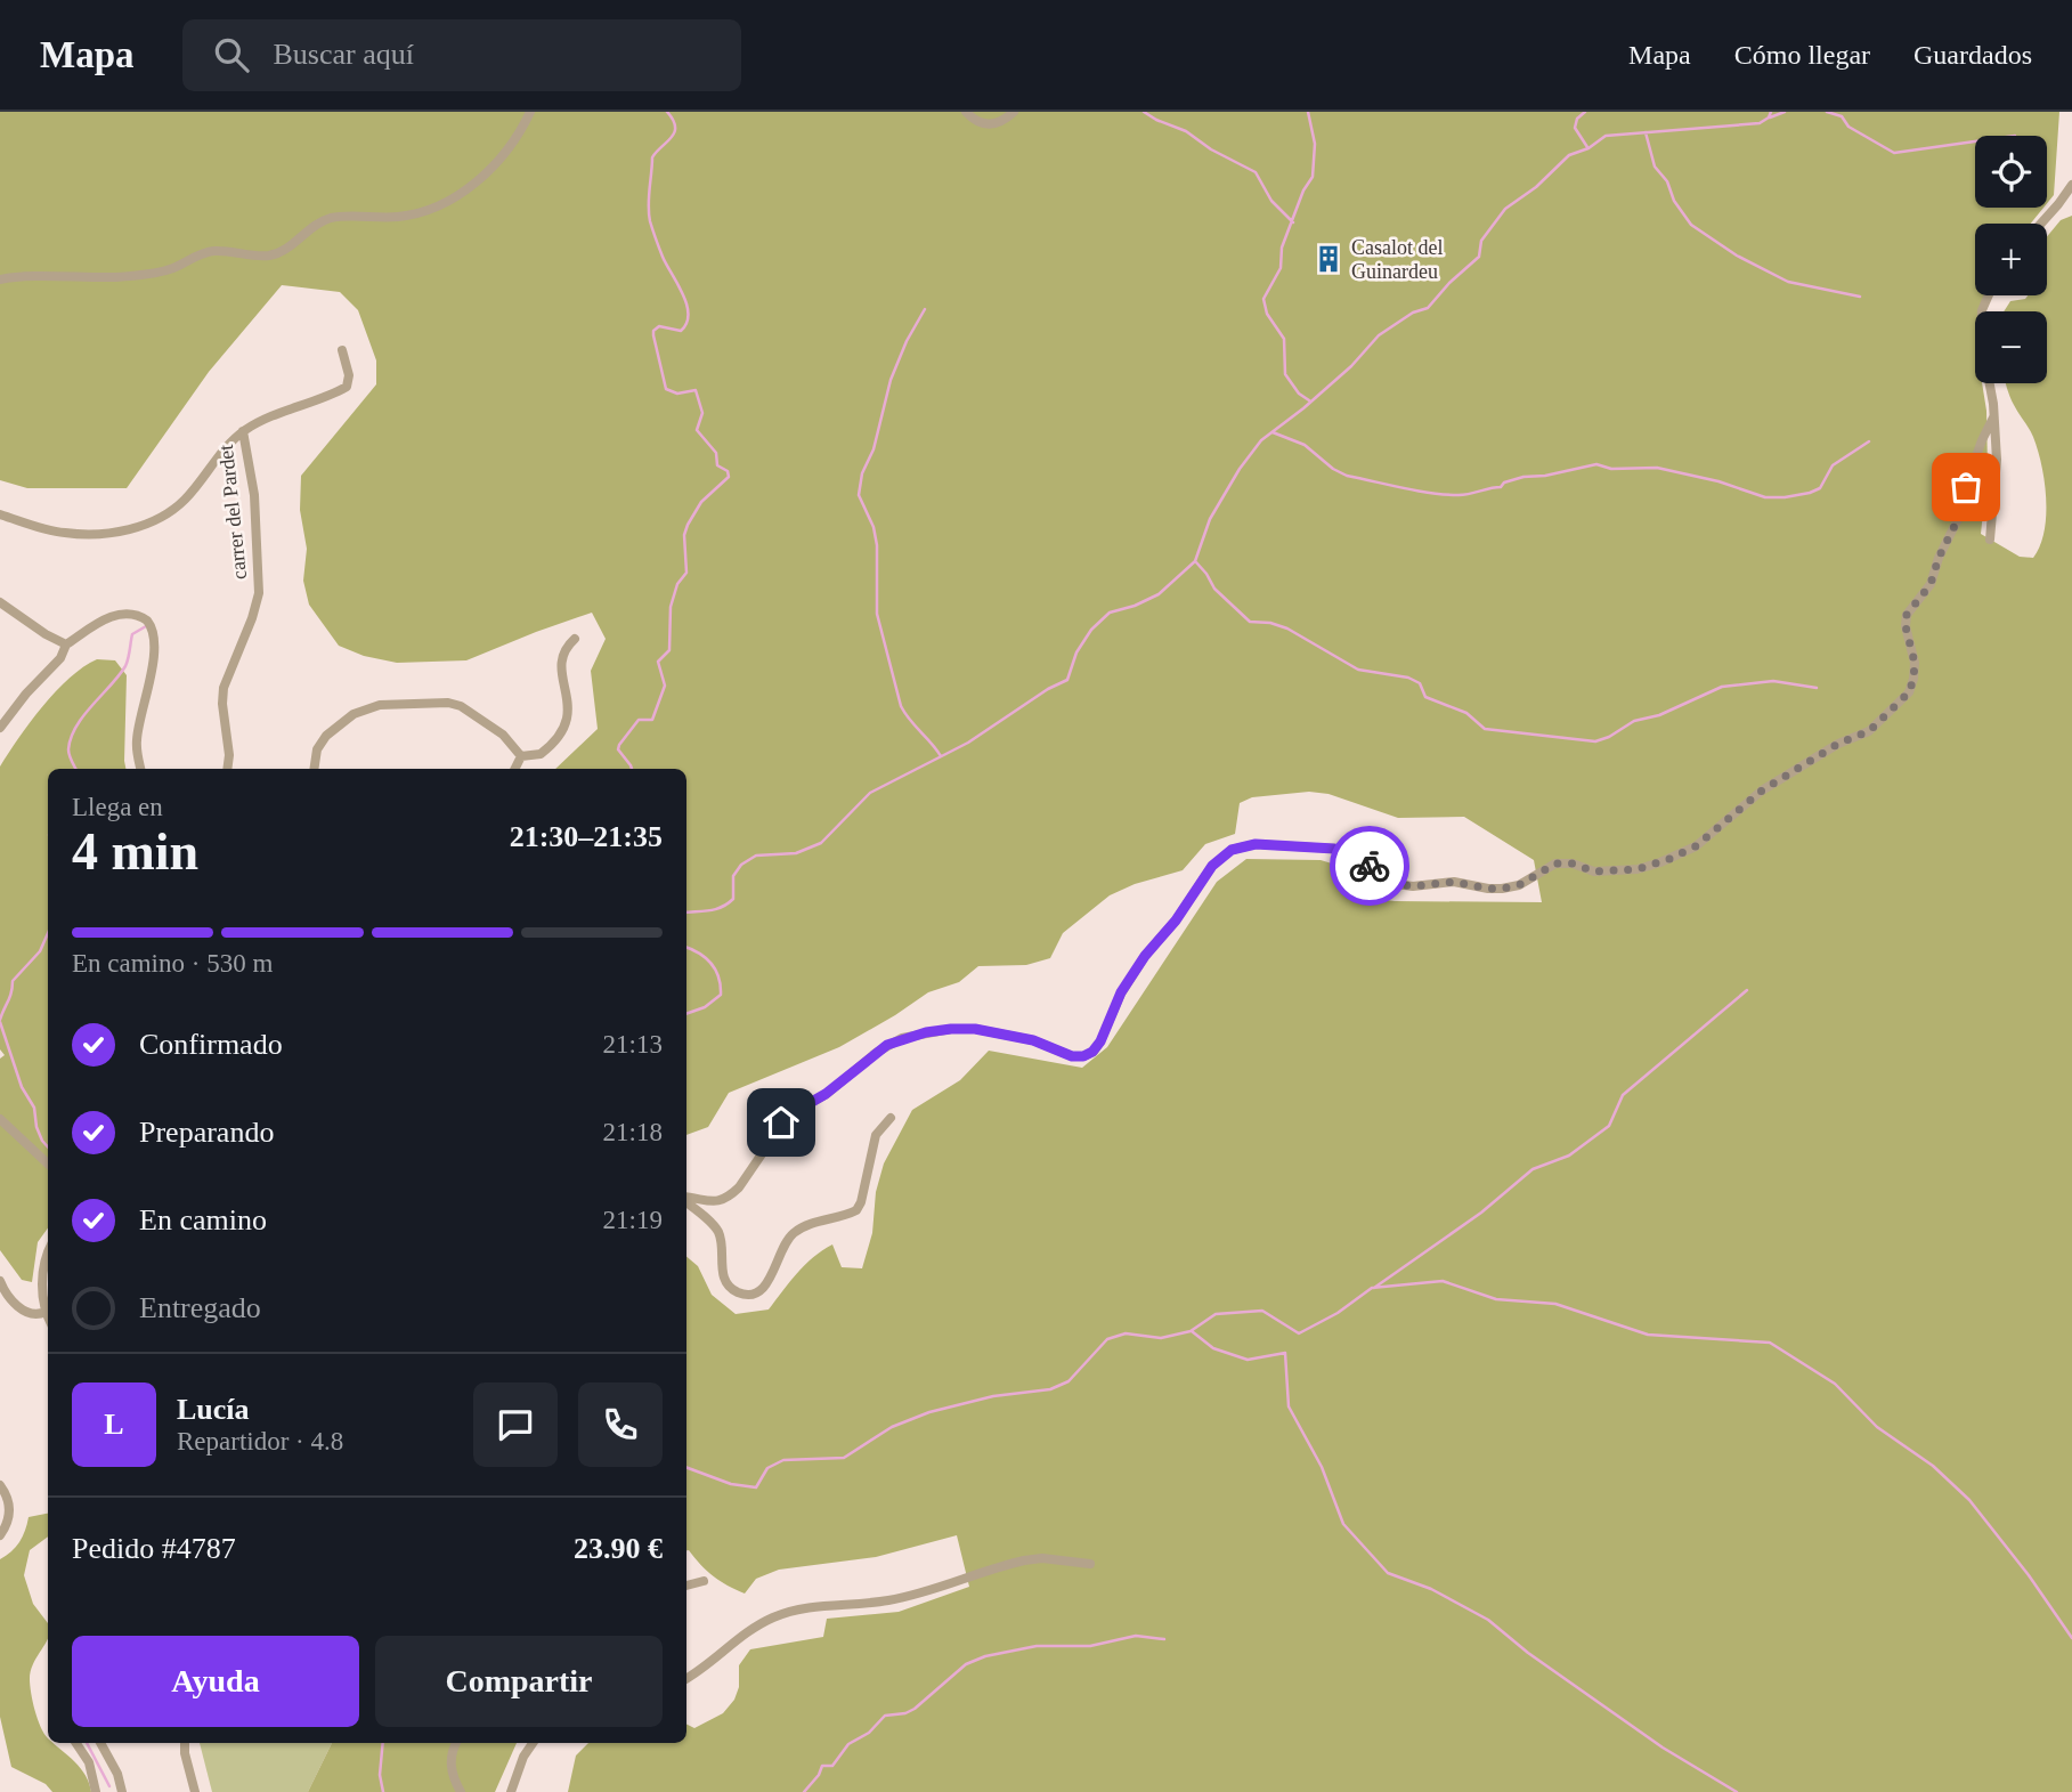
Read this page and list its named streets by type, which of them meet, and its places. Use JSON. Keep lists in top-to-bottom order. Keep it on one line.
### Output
{"streets":{"street":["carrer del Pardet"]},"places":{"building":["Casalot del Guinardeu"]},"page":{"header":"Mapa","search":"Buscar aquí","nav":["Mapa","Cómo llegar","Guardados"],"map_buttons":["+","−"],"heading":["4 min","Llega en","21:30–21:35"],"panel":["Lucía","Repartidor · 4.8","Pedido #4787","23.90 €"],"bar":"En camino · 530 m","list":[["Confirmado","21:13"],["Preparando","21:18"],["En camino","21:19"],"Entregado"],"round":"L","buttons":["Ayuda","Compartir"]}}
